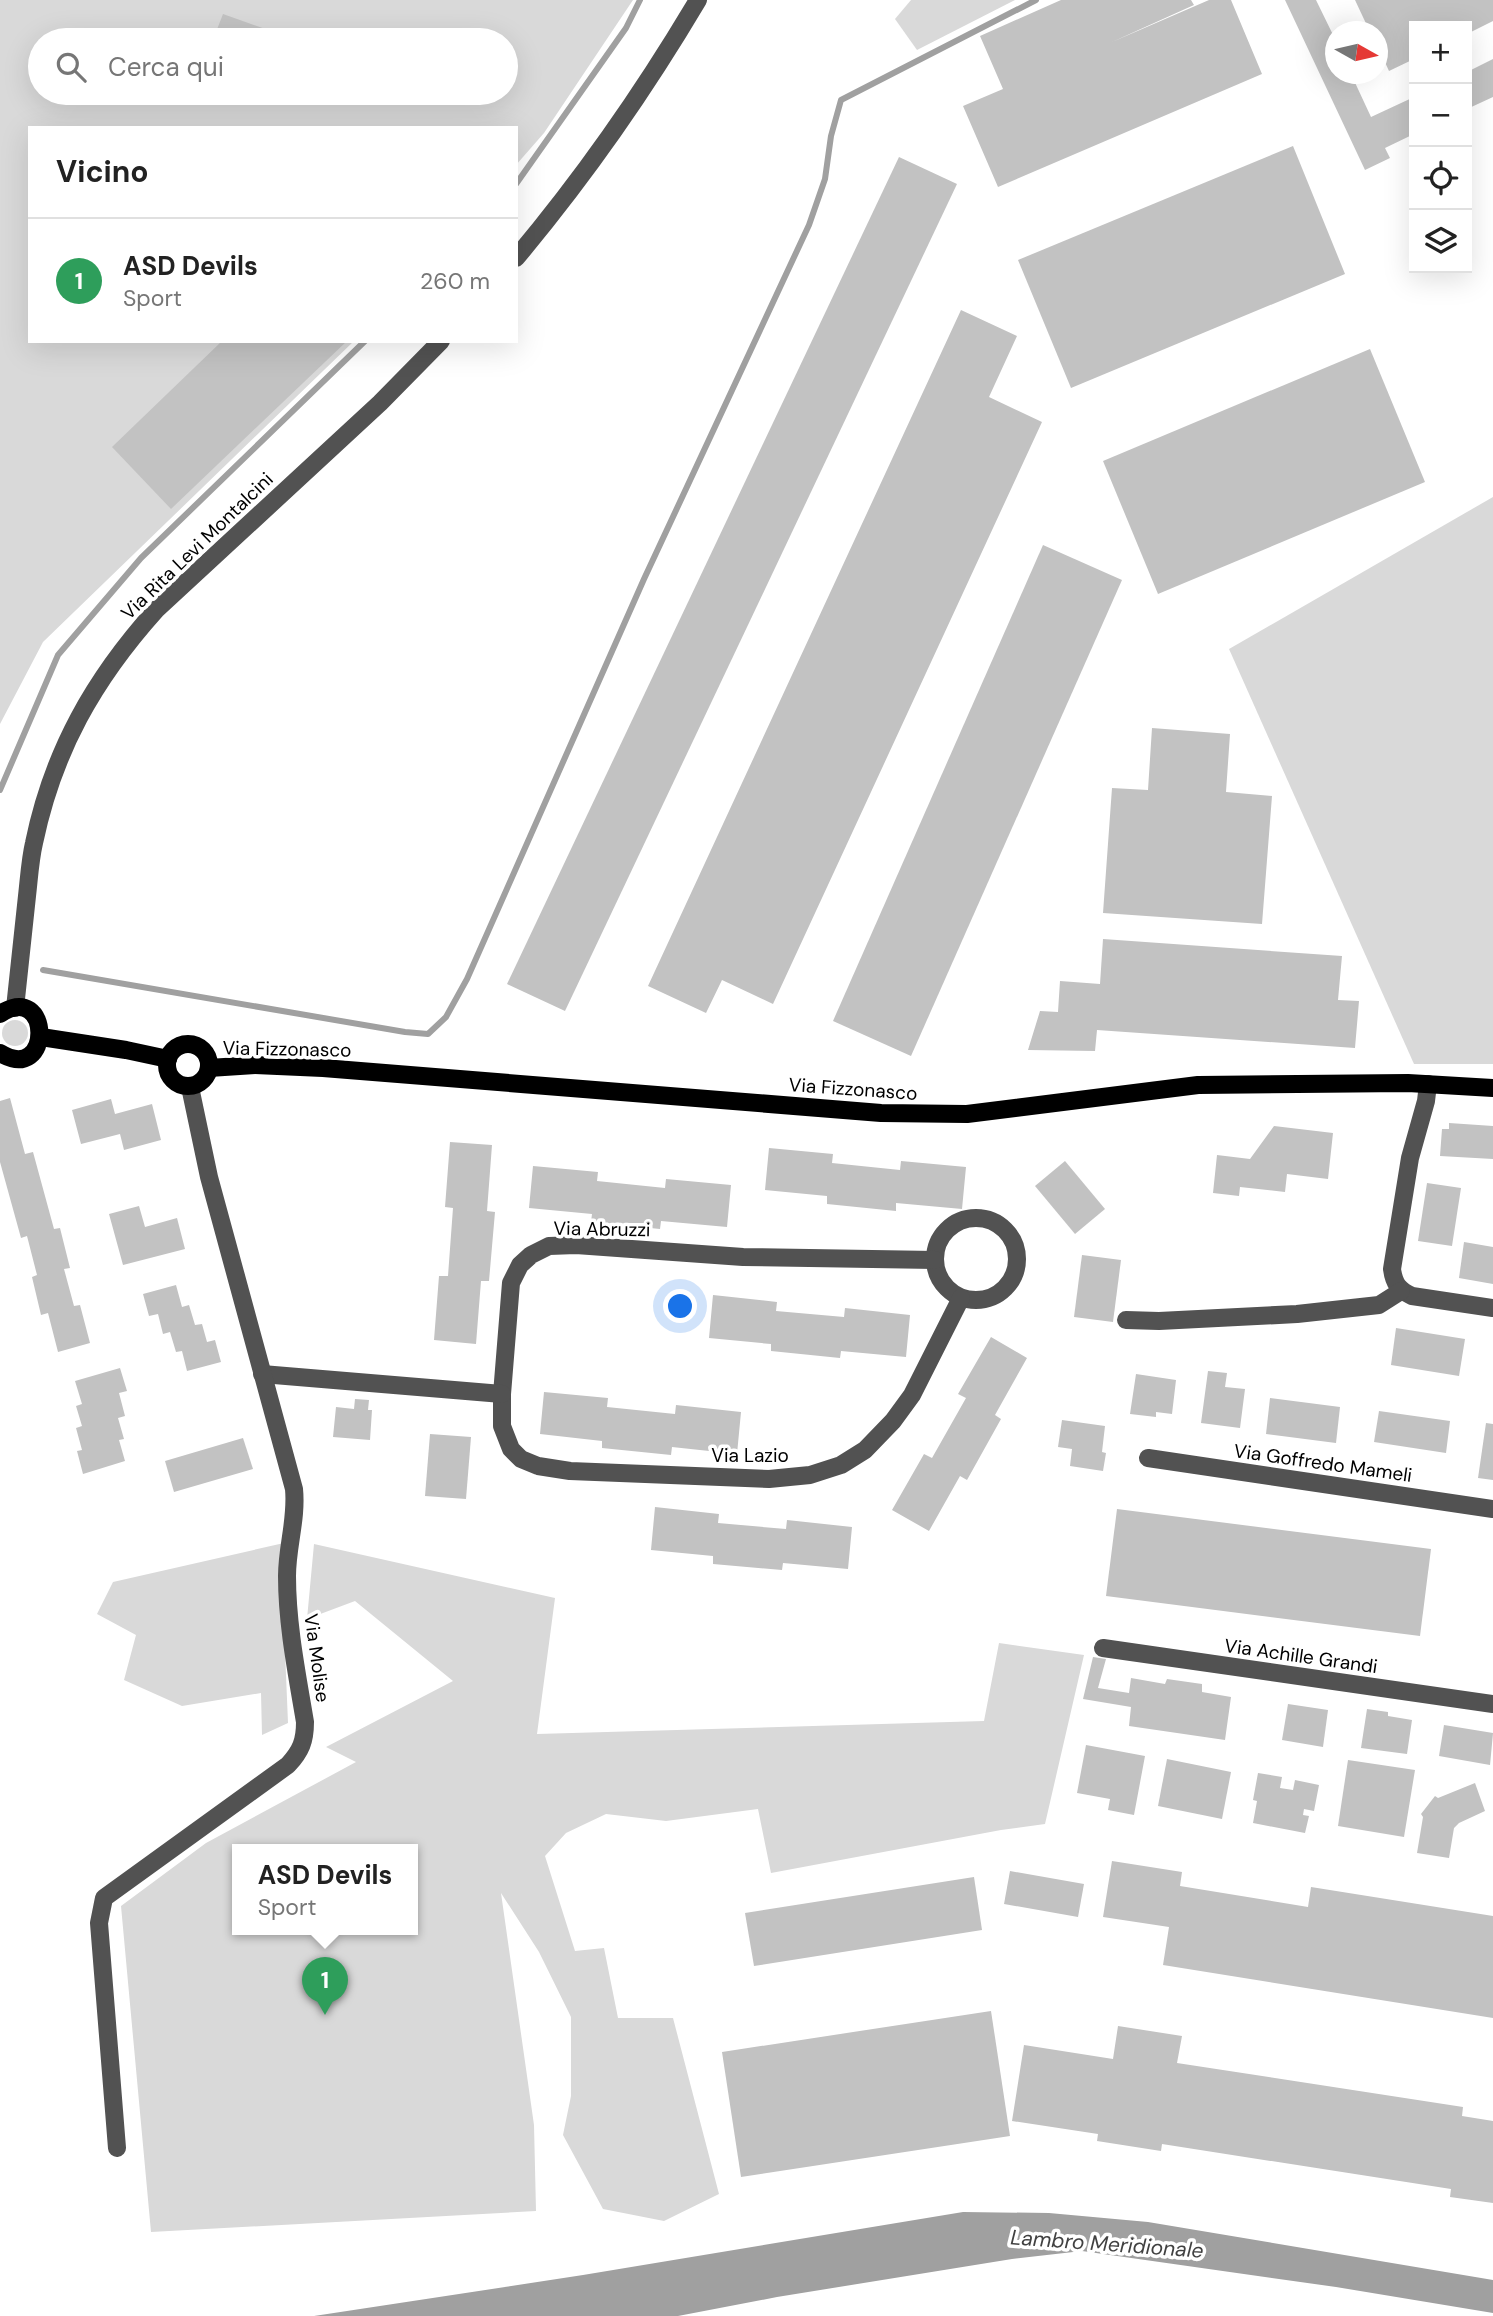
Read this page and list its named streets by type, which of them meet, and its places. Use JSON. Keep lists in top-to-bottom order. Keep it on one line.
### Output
{"streets":{"main road":["Via Fizzonasco"],"street":["Via Rita Levi Montalcini","Via Abruzzi","Via Lazio","Via Goffredo Mameli","Via Achille Grandi","Via Molise"]},"crossings":[["Via Fizzonasco","Via Molise"],["Via Abruzzi","Via Lazio"]],"water":["Lambro Meridionale"],"north":"right","page":{"map_buttons":["+","−"],"search":"Cerca qui","heading":"Vicino","list":[{"mark":"1","name":"ASD Devils","note":"Sport","value":"260 m"}],"popup":["ASD Devils","Sport"],"pins":"1"}}
